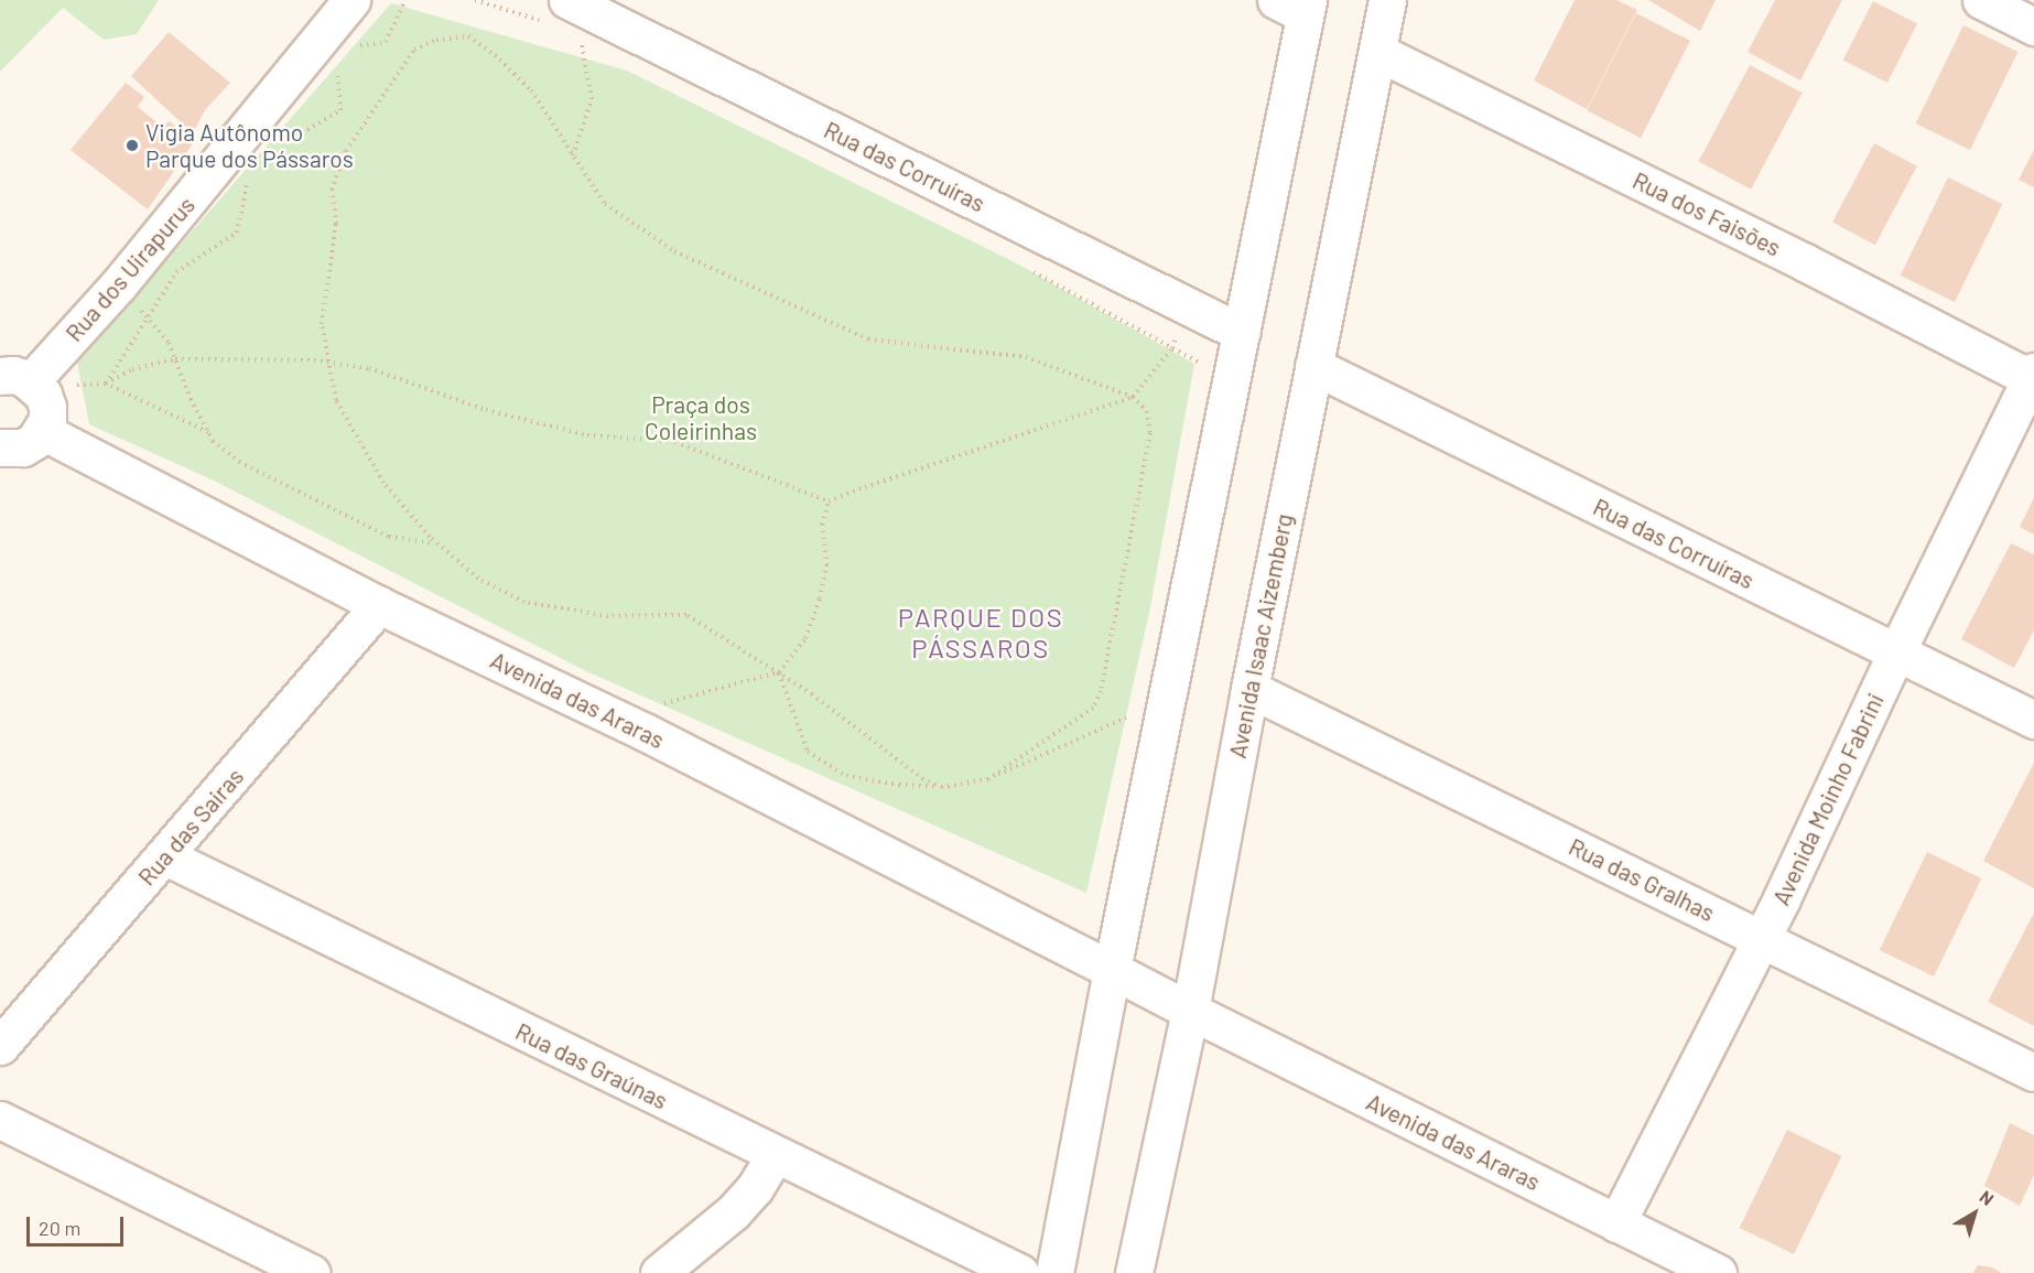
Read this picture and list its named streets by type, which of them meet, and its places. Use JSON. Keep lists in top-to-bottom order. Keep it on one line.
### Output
{"streets":{"street":["Rua das Corruíras","Rua dos Faisões","Rua dos Uirapurus","Avenida Isaac Aizemberg","Avenida das Araras","Avenida Moinho Fabrini","Rua das Sairas","Rua das Gralhas","Rua das Graúnas"]},"crossings":[["Rua das Corruíras","Avenida Isaac Aizemberg"],["Rua das Corruíras","Avenida Moinho Fabrini"],["Rua dos Faisões","Avenida Isaac Aizemberg"],["Rua dos Faisões","Avenida Moinho Fabrini"],["Rua dos Uirapurus","Avenida das Araras"],["Avenida Isaac Aizemberg","Avenida das Araras"],["Avenida Isaac Aizemberg","Rua das Gralhas"],["Avenida das Araras","Avenida Moinho Fabrini"],["Avenida das Araras","Rua das Sairas"],["Avenida Moinho Fabrini","Rua das Gralhas"],["Rua das Sairas","Rua das Graúnas"]],"districts":["PARQUE DOS PÁSSAROS"],"parks":["Praça dos Coleirinhas"],"places":["Vigia Autônomo Parque dos Pássaros"],"scale_bar":"20 m","north":"top right"}
